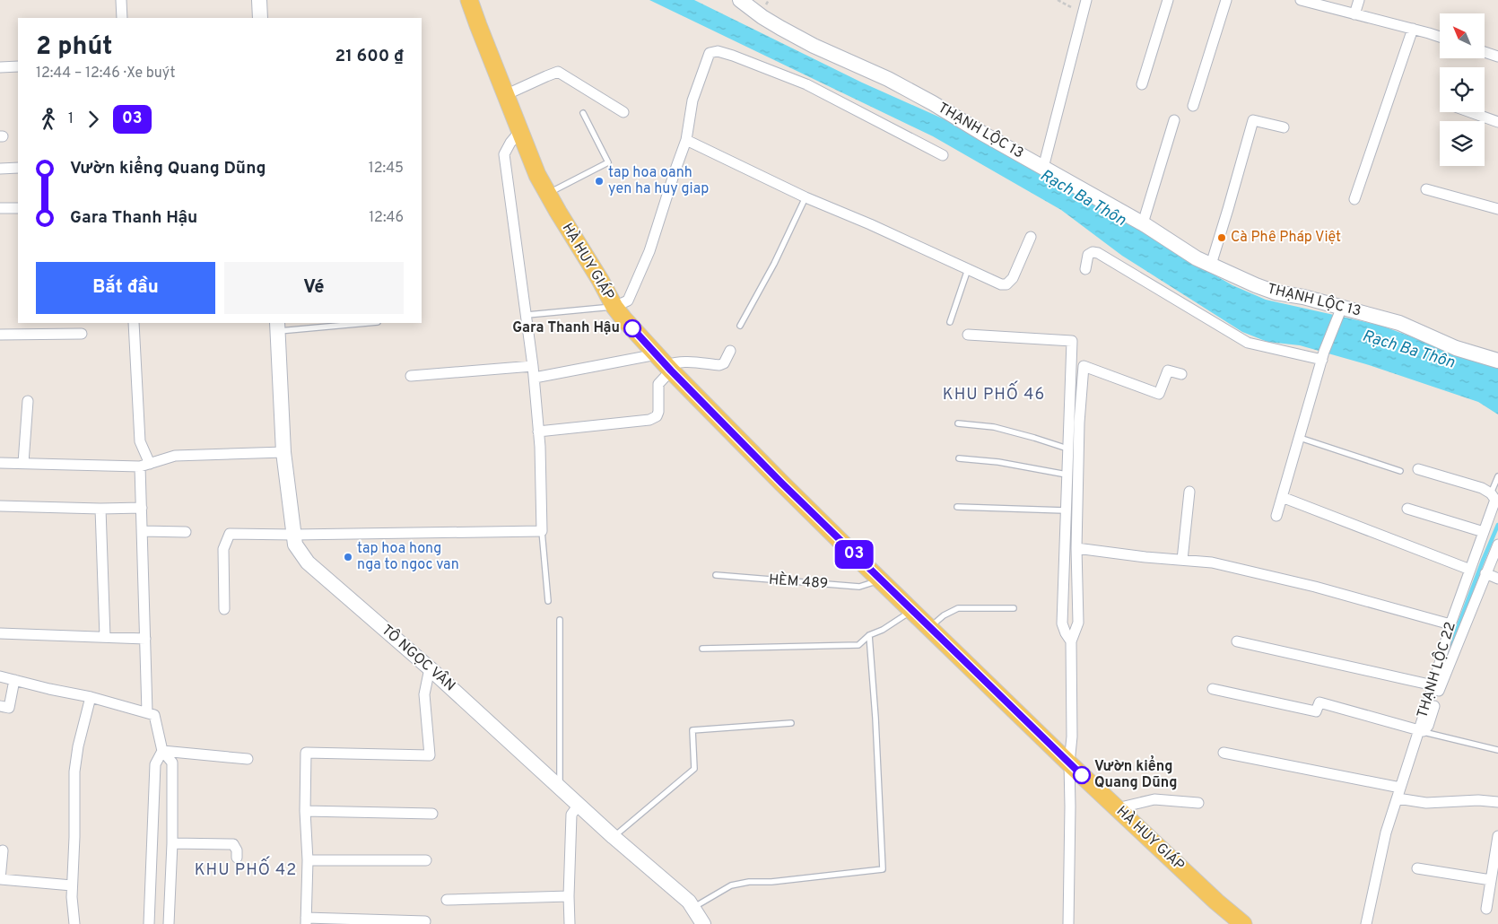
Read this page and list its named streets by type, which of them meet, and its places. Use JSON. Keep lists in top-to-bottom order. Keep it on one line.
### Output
{"streets":{"main road":["HÀ HUY GIÁP"],"street":["THẠNH LỘC 13","TÔ NGỌC VÂN","THẠNH LỘC 22"],"lane":["HÈM 489"]},"crossings":[["HÀ HUY GIÁP","HÈM 489"]],"districts":["KHU PHỐ 46","KHU PHỐ 42"],"water":["Rạch Ba Thôn"],"places":["tap hoa oanh yen ha huy giap","Cà Phê Pháp Việt","Gara Thanh Hậu","tap hoa hong nga to ngoc van","Vườn kiểng Quang Dũng"],"lines":["bus line 03"],"north":"top left","page":{"on_map":"03","heading":["2 phút","12:44 – 12:46 · Xe buýt","21 600 ₫"],"legs":["1","03"],"list":[{"name":"Vườn kiểng Quang Dũng","value":"12:45"},{"name":"Gara Thanh Hậu","value":"12:46"}],"buttons":["Bắt đầu","Vé"]}}
